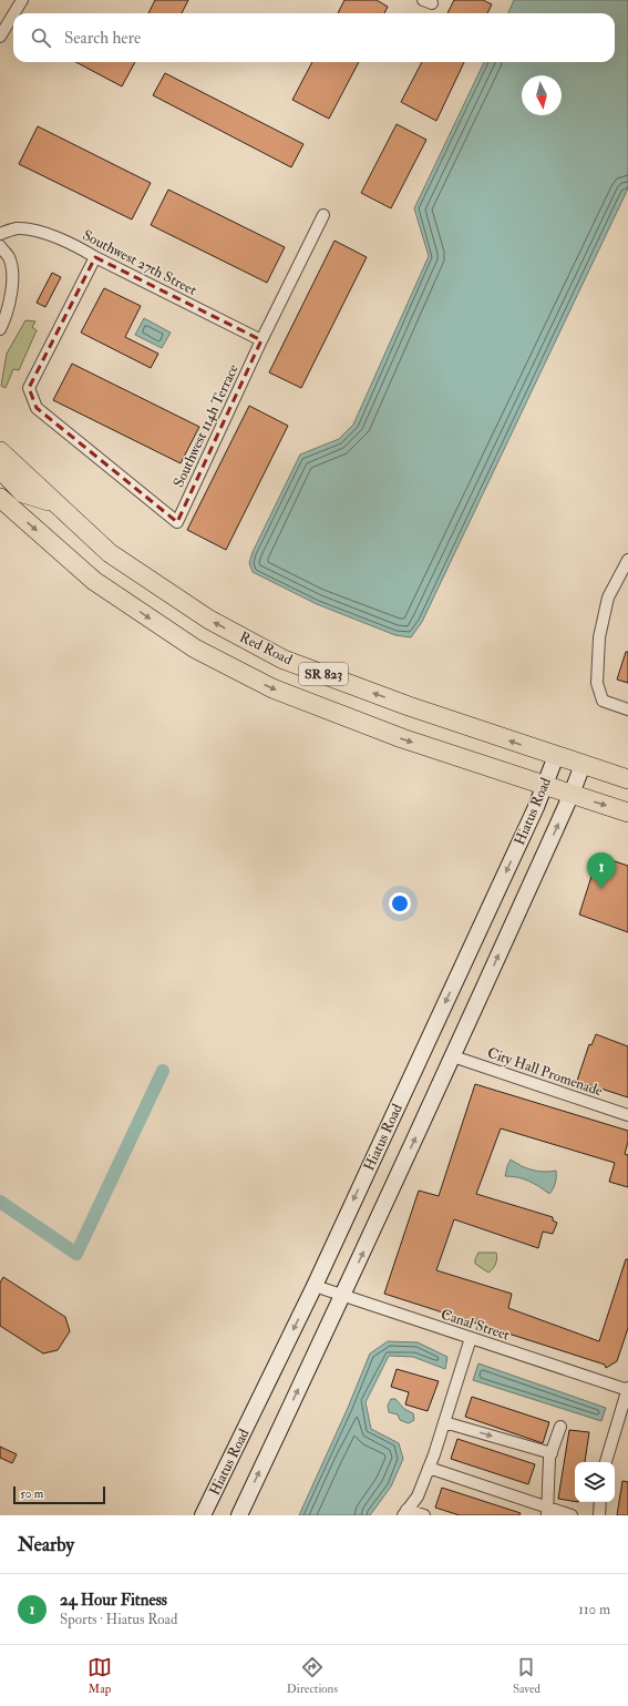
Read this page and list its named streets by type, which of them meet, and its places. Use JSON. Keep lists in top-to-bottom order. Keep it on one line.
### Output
{"streets":{"highway":["Red Road","SR 823"],"main road":["Hiatus Road"],"street":["Southwest 27th Street","Southwest 114h Terrace","City Hall Promenade","Canal Street"]},"crossings":[["Southwest 27th Street","Southwest 114h Terrace"],["Red Road","Hiatus Road"],["SR 823","Hiatus Road"],["Hiatus Road","City Hall Promenade"],["Hiatus Road","Canal Street"]],"scale_bar":"50 m","north":"bottom","page":{"search":"Search here","pins":"1","scale":"50 m","heading":"Nearby","list":[{"mark":"1","name":"24 Hour Fitness","note":"Sports · Hiatus Road","value":"110 m"}],"nav":["Map","Directions","Saved"]}}
